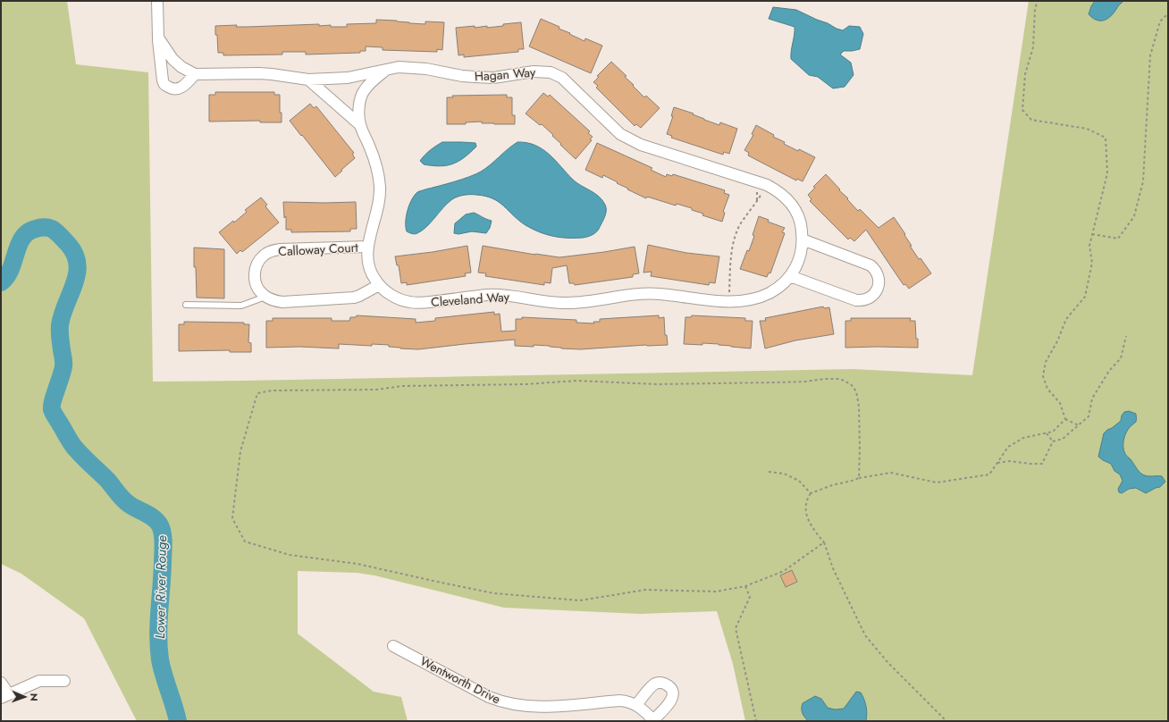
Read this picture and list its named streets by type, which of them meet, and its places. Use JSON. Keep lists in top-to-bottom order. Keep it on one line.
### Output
{"streets":{"street":["Hagan Way","Calloway Court","Cleveland Way","Wentworth Drive"]},"crossings":[["Hagan Way","Cleveland Way"],["Calloway Court","Cleveland Way"]],"water":["Lower River Rouge"],"north":"right"}
